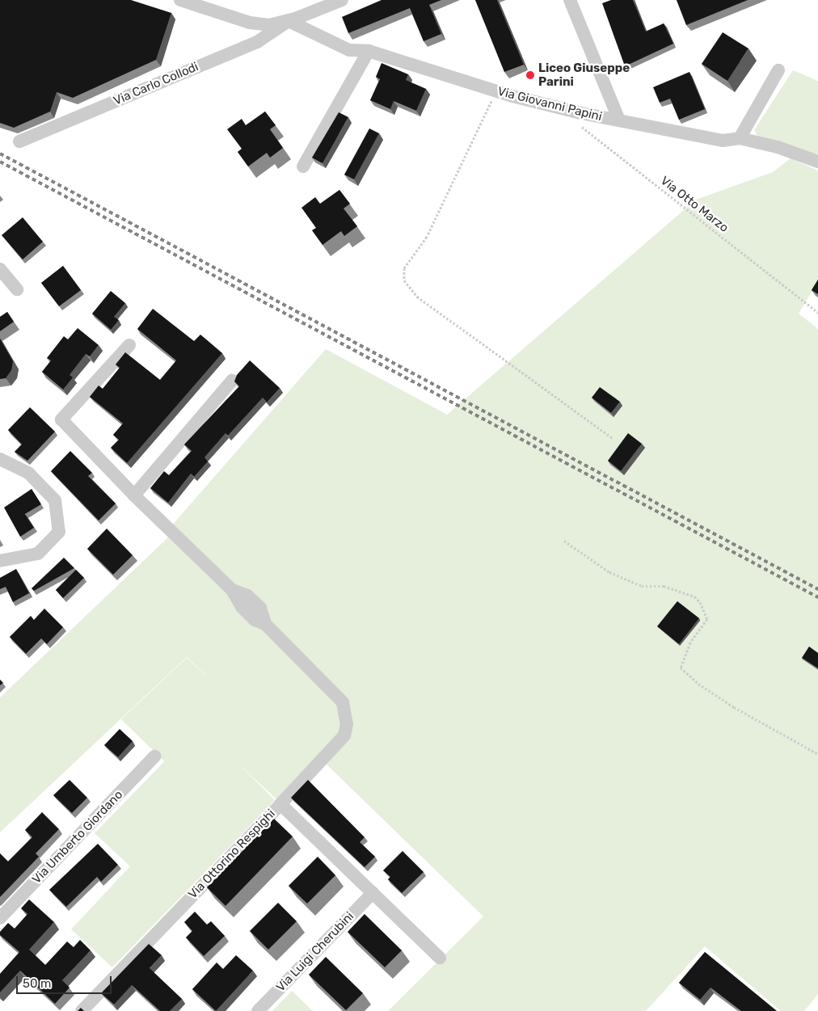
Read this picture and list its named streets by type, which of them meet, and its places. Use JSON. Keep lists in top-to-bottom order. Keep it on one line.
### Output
{"streets":{"street":["Via Carlo Collodi","Via Giovanni Papini","Via Umberto Giordano","Via Ottorino Respighi","Via Luigi Cherubini"],"path":["Via Otto Marzo"]},"crossings":[["Via Carlo Collodi","Via Giovanni Papini"],["Via Ottorino Respighi","Via Luigi Cherubini"]],"places":["Liceo Giuseppe Parini"],"scale_bar":"50 m"}
